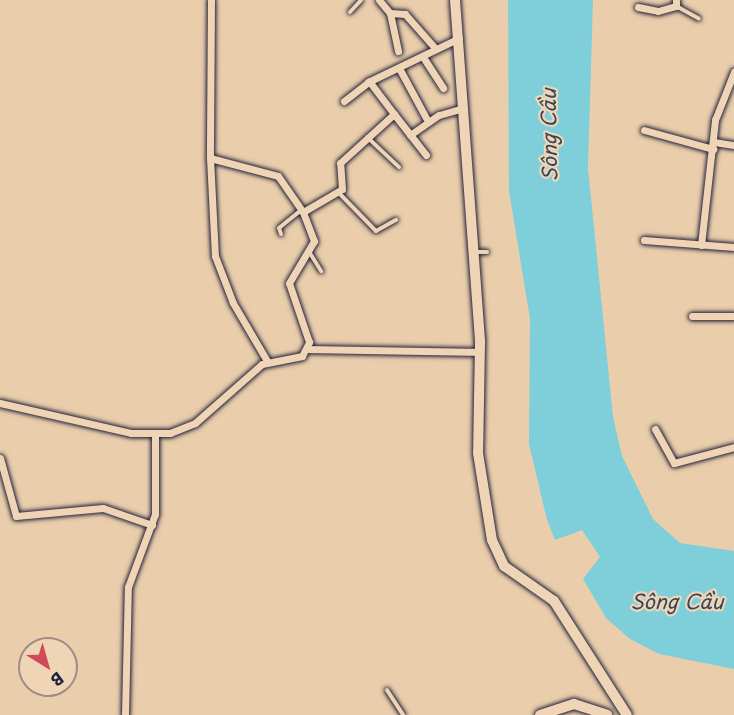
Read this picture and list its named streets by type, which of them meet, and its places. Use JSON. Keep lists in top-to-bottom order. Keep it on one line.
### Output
{"water":["Sông Cầu"],"north":"bottom right"}
